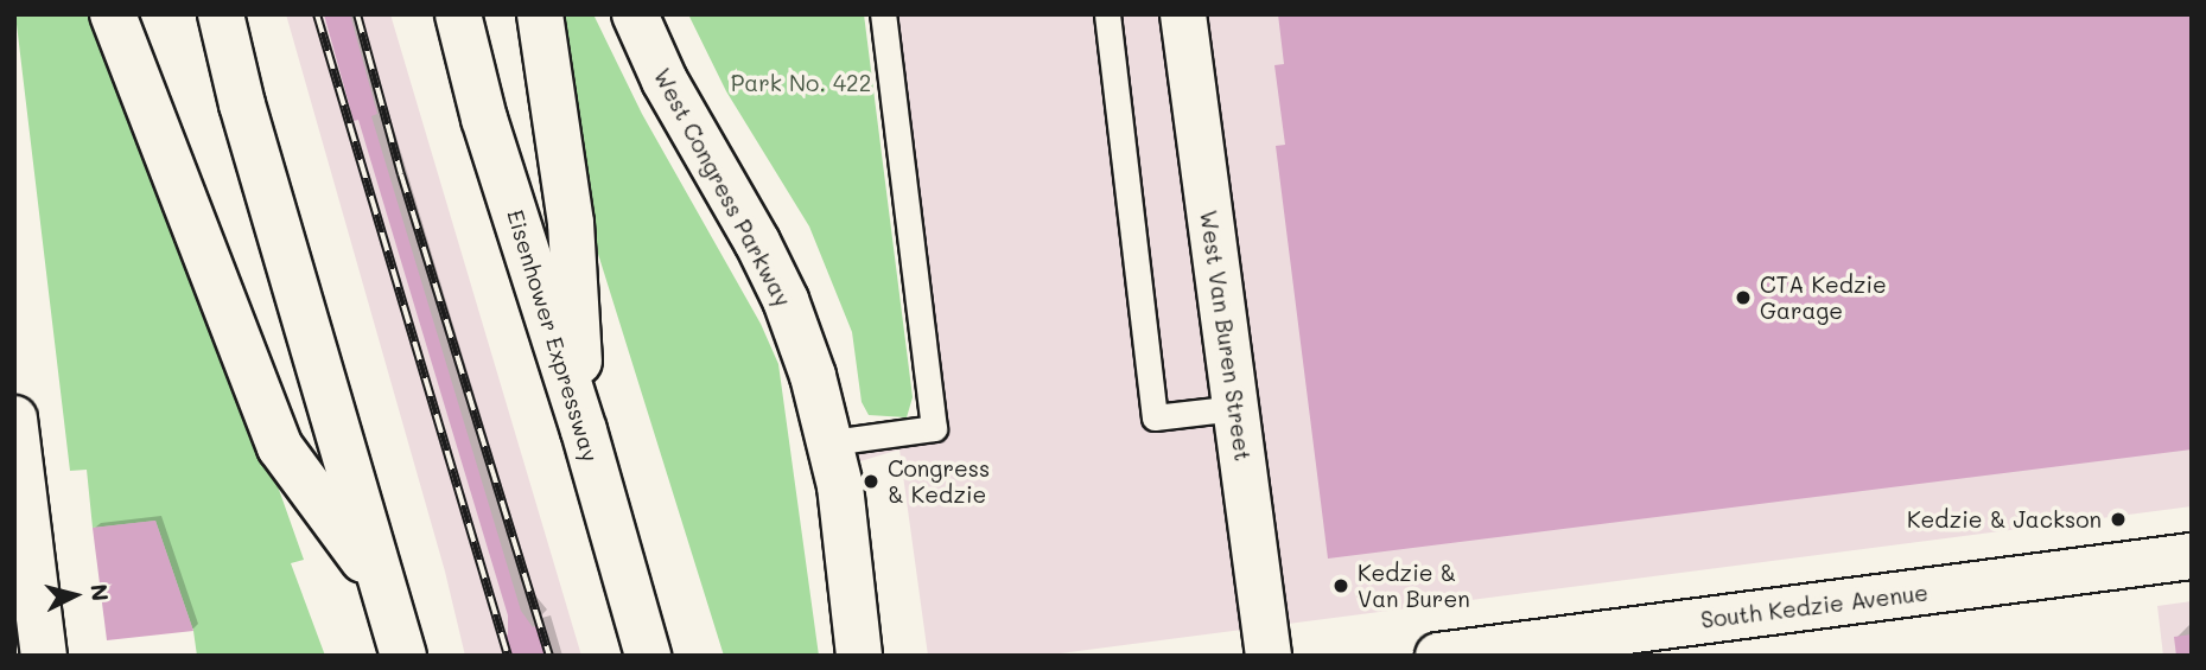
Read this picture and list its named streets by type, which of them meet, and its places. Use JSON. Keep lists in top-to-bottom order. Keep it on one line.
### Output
{"streets":{"main road":["West Congress Parkway","Eisenhower Expressway","West Van Buren Street","South Kedzie Avenue"]},"parks":["Park No. 422"],"places":["CTA Kedzie Garage","Congress & Kedzie","Kedzie & Jackson","Kedzie & Van Buren"],"north":"right"}
